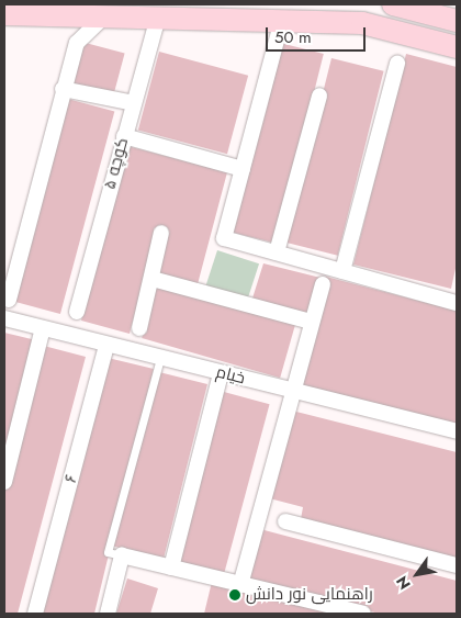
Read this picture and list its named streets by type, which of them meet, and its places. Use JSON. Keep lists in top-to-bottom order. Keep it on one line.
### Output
{"streets":{"street":["کوچه ۵","خیام","۶"]},"crossings":[["خیام","۶"]],"places":["راهنمایی نور دانش"],"scale_bar":"50 m","north":"bottom left"}
